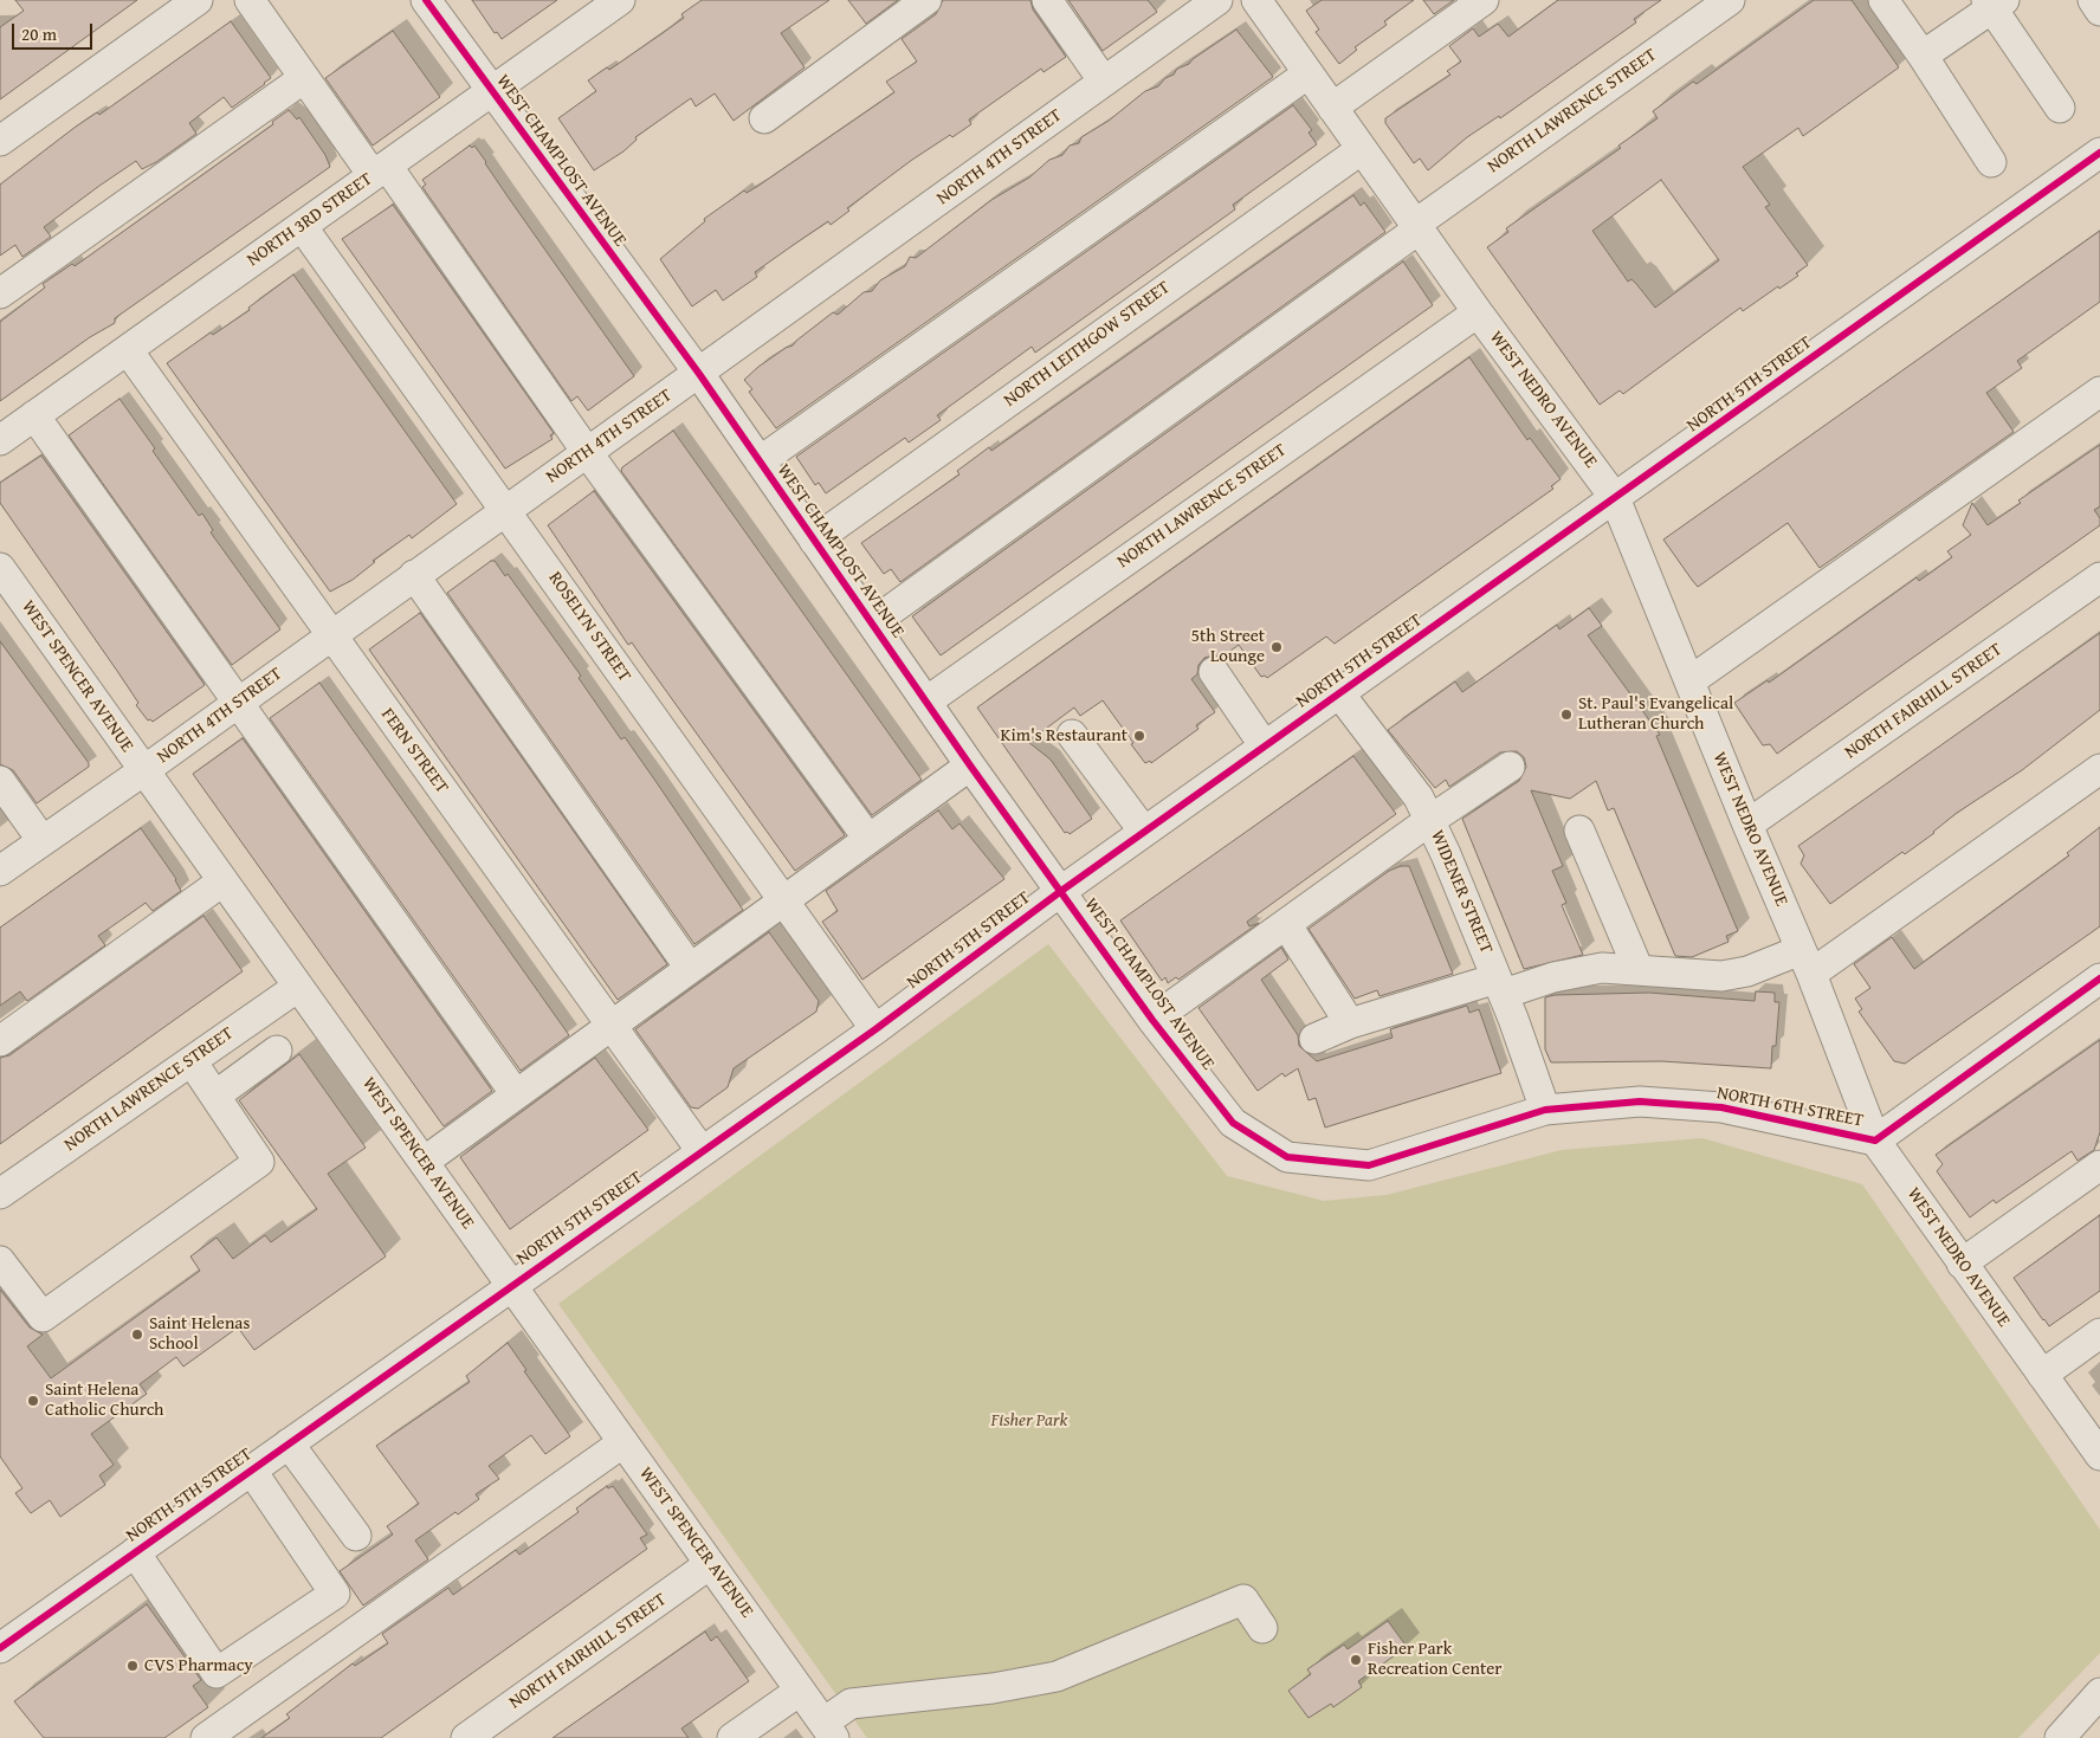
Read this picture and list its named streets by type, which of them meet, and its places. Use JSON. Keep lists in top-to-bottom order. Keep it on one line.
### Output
{"streets":{"street":["NORTH LAWRENCE STREET","NORTH 4TH STREET","WEST CHAMPLOST AVENUE","NORTH 3RD STREET","NORTH LEITHGOW STREET","NORTH 5TH STREET","WEST NEDRO AVENUE","ROSELYN STREET","WEST SPENCER AVENUE","NORTH FAIRHILL STREET","FERN STREET","WIDENER STREET","NORTH 6TH STREET"]},"crossings":[["NORTH LAWRENCE STREET","WEST CHAMPLOST AVENUE"],["NORTH LAWRENCE STREET","WEST NEDRO AVENUE"],["NORTH LAWRENCE STREET","WEST SPENCER AVENUE"],["NORTH 4TH STREET","WEST CHAMPLOST AVENUE"],["NORTH 4TH STREET","ROSELYN STREET"],["NORTH 4TH STREET","WEST SPENCER AVENUE"],["NORTH 4TH STREET","FERN STREET"],["WEST CHAMPLOST AVENUE","NORTH 3RD STREET"],["WEST CHAMPLOST AVENUE","NORTH LEITHGOW STREET"],["WEST CHAMPLOST AVENUE","NORTH 5TH STREET"],["WEST CHAMPLOST AVENUE","NORTH 6TH STREET"],["NORTH 3RD STREET","ROSELYN STREET"],["NORTH 3RD STREET","FERN STREET"],["NORTH LEITHGOW STREET","WEST NEDRO AVENUE"],["NORTH 5TH STREET","WEST NEDRO AVENUE"],["NORTH 5TH STREET","ROSELYN STREET"],["NORTH 5TH STREET","WEST SPENCER AVENUE"],["NORTH 5TH STREET","FERN STREET"],["NORTH 5TH STREET","WIDENER STREET"],["WEST NEDRO AVENUE","NORTH FAIRHILL STREET"],["WEST NEDRO AVENUE","NORTH 6TH STREET"],["WEST SPENCER AVENUE","NORTH FAIRHILL STREET"],["WIDENER STREET","NORTH 6TH STREET"]],"parks":["Fisher Park"],"places":["5th Street Lounge","St. Paul's Evangelical Lutheran Church","Kim's Restaurant","Saint Helenas School","Saint Helena Catholic Church","Fisher Park Recreation Center","CVS Pharmacy"],"scale_bar":"20 m"}
